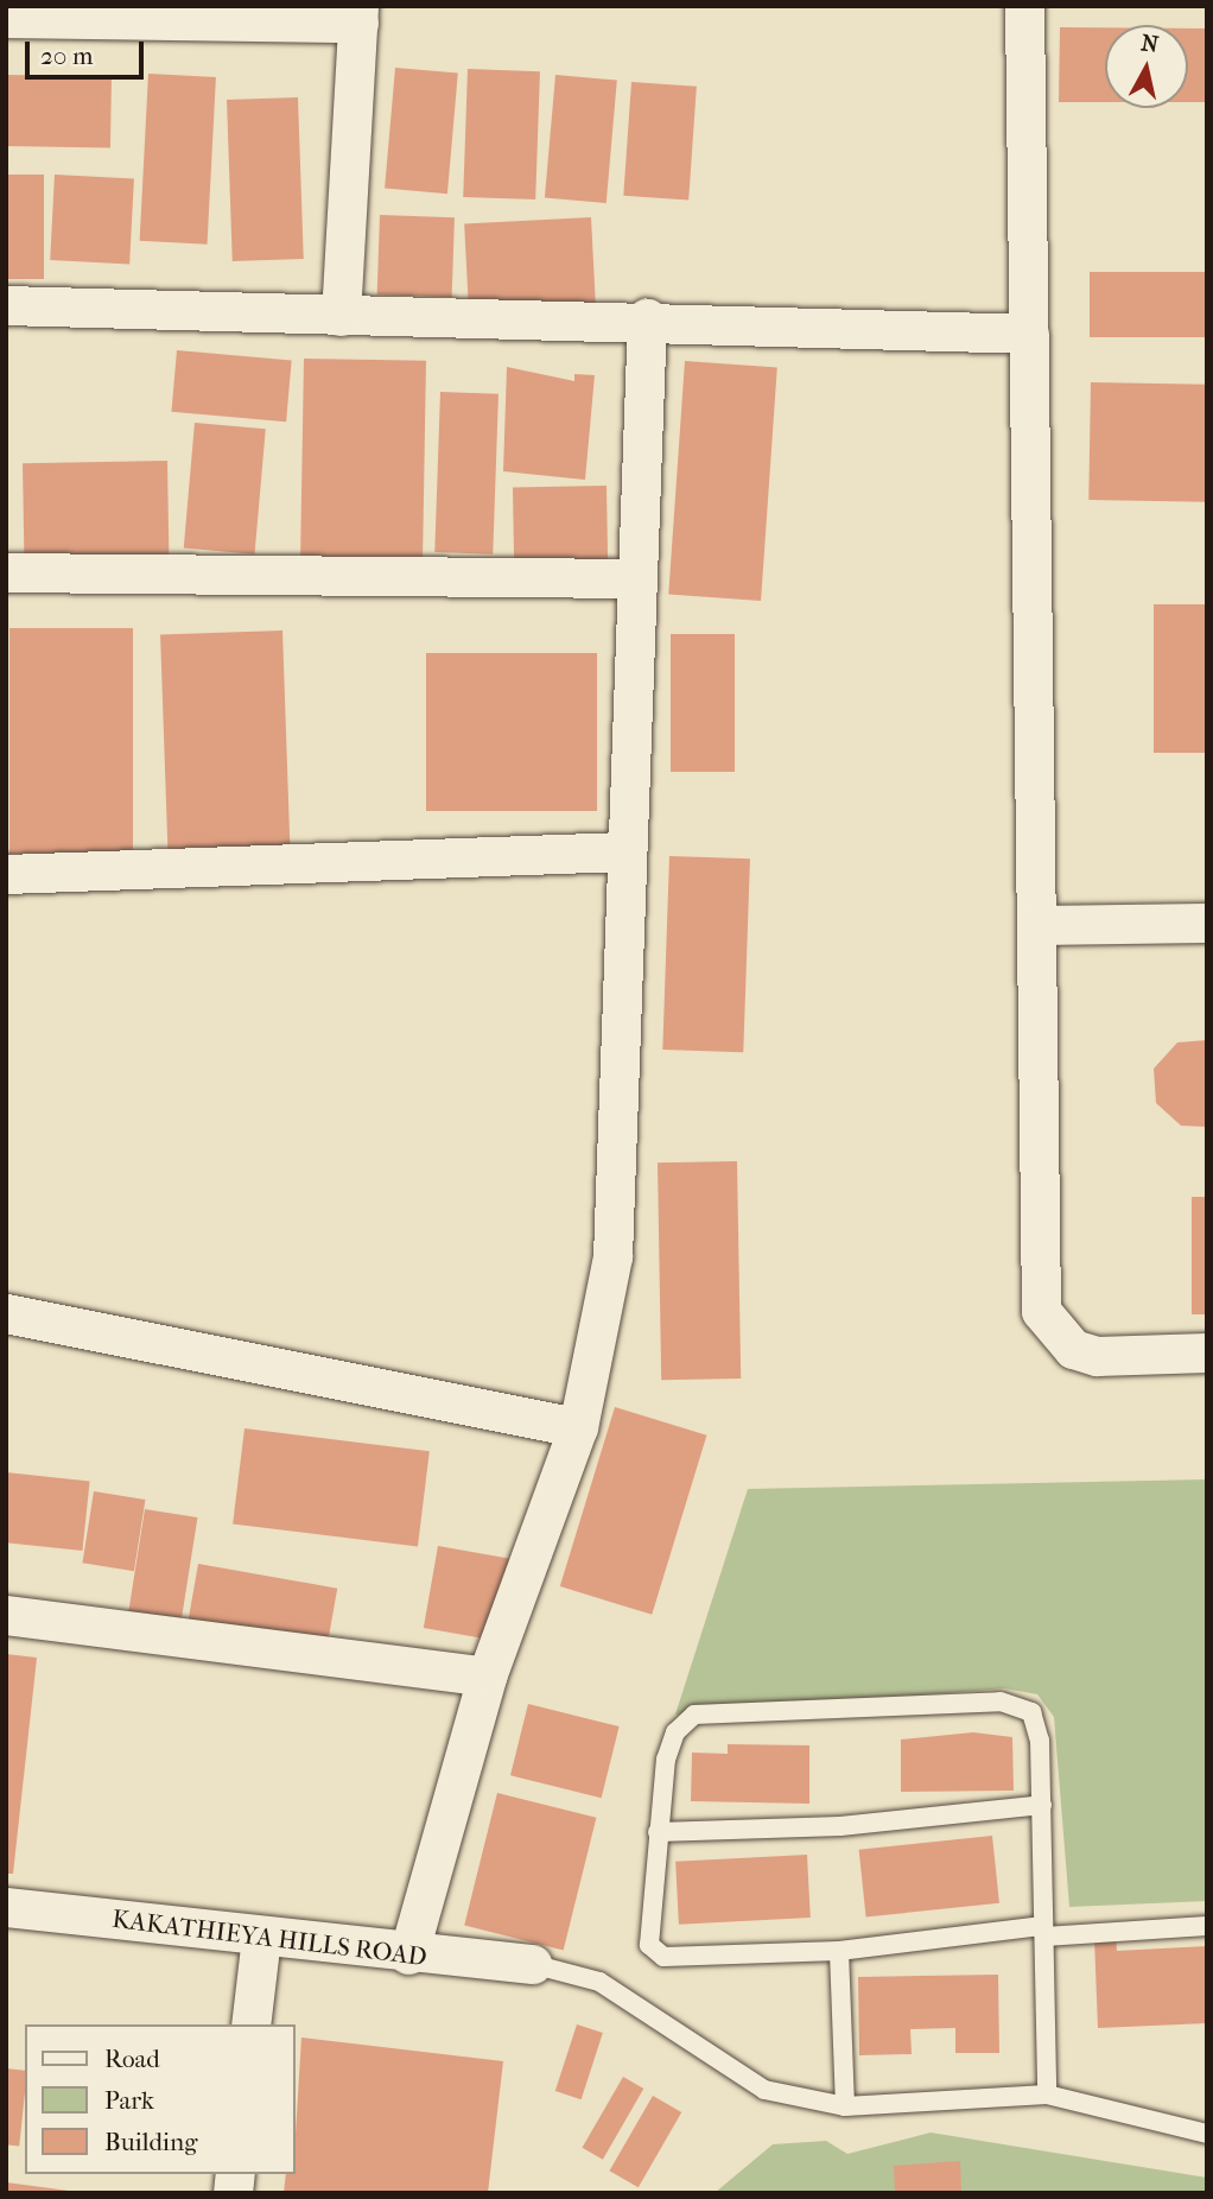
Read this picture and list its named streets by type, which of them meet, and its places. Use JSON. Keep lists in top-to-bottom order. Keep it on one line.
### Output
{"streets":{"street":["KAKATHIEYA HILLS ROAD"]},"legend":["Road","Park","Building"],"scale_bar":"20 m","north":"top"}
